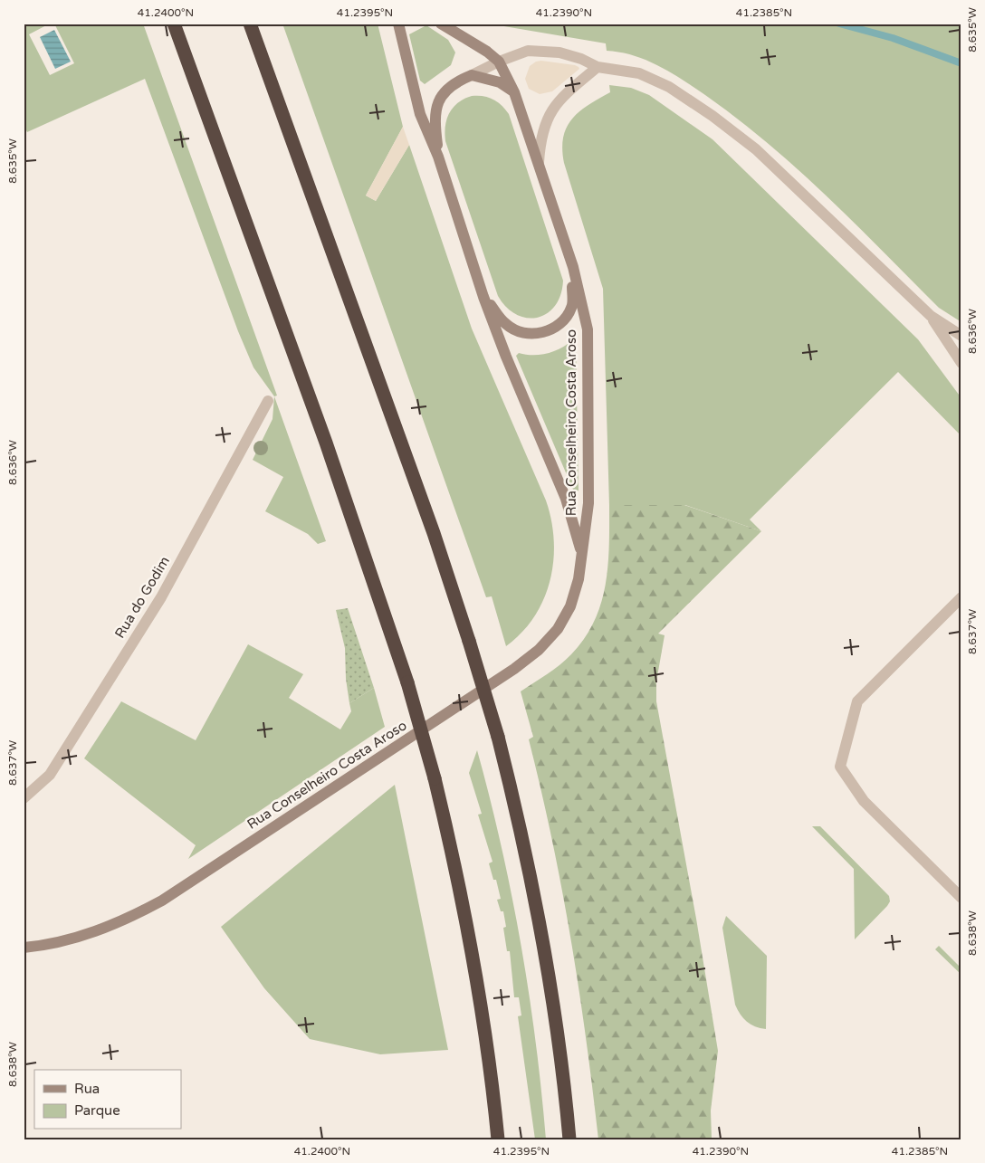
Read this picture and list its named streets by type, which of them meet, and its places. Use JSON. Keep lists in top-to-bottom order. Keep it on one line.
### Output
{"streets":{"main road":["Rua Conselheiro Costa Aroso"],"street":["Rua do Godim"]},"legend":["Rua","Parque"],"coordinates":["41.2400°N","41.2395°N","41.2390°N","41.2385°N","8.635°W","8.636°W","8.637°W","8.638°W"]}
